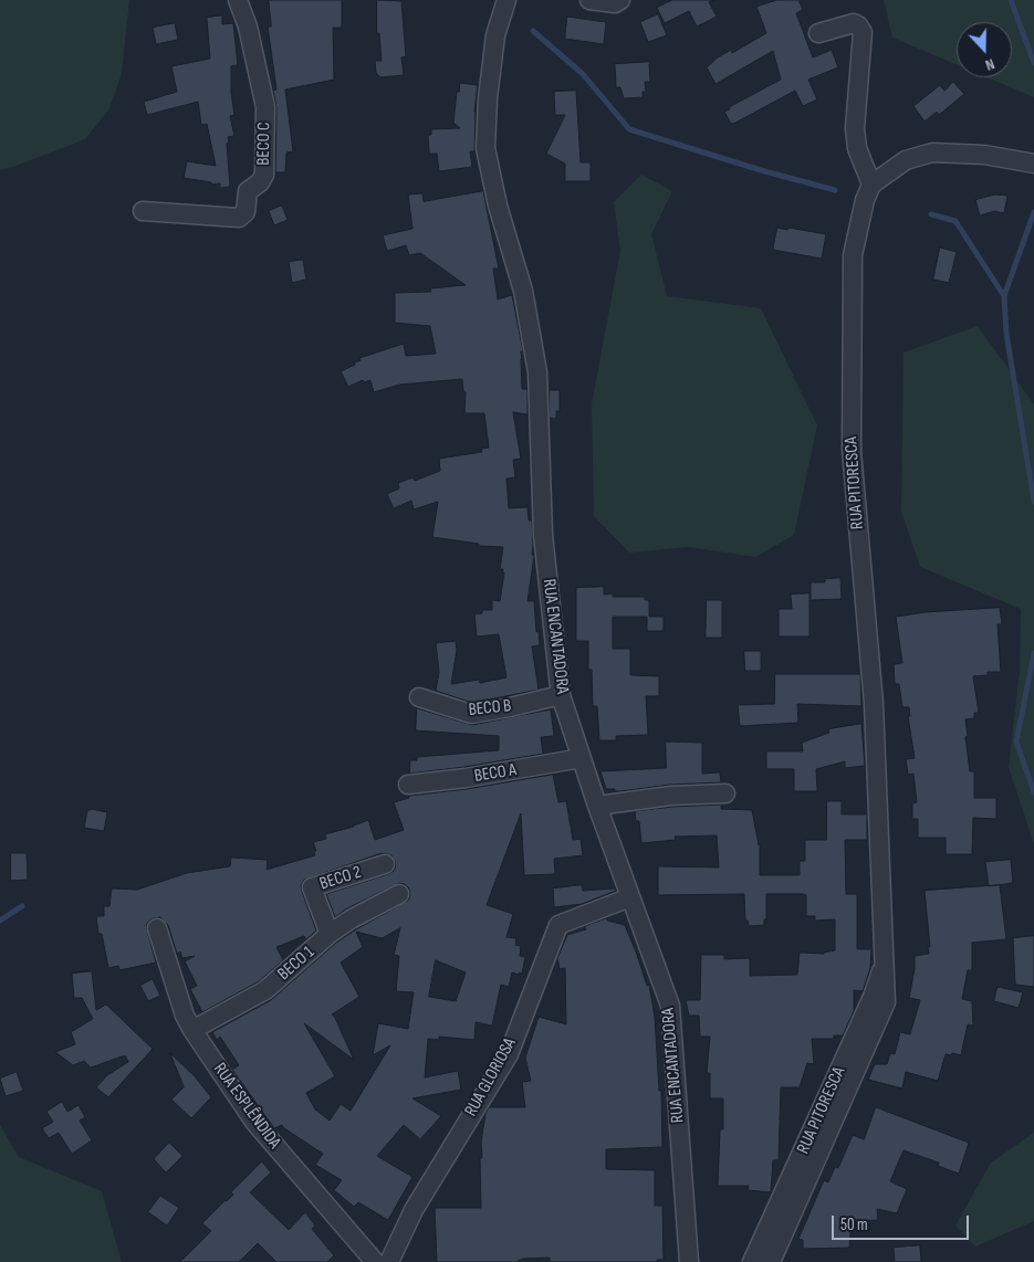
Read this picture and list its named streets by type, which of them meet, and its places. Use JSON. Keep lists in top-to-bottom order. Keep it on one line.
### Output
{"streets":{"street":["BECO C","RUA PITORESCA","RUA ENCANTADORA","BECO B","BECO A","BECO 2","BECO 1","RUA GLORIOSA","RUA ESPLÊNDIDA"]},"crossings":[["RUA ENCANTADORA","BECO B"],["RUA ENCANTADORA","BECO A"],["RUA ENCANTADORA","RUA GLORIOSA"],["BECO 2","BECO 1"],["BECO 1","RUA ESPLÊNDIDA"]],"scale_bar":"50 m","north":"bottom"}
